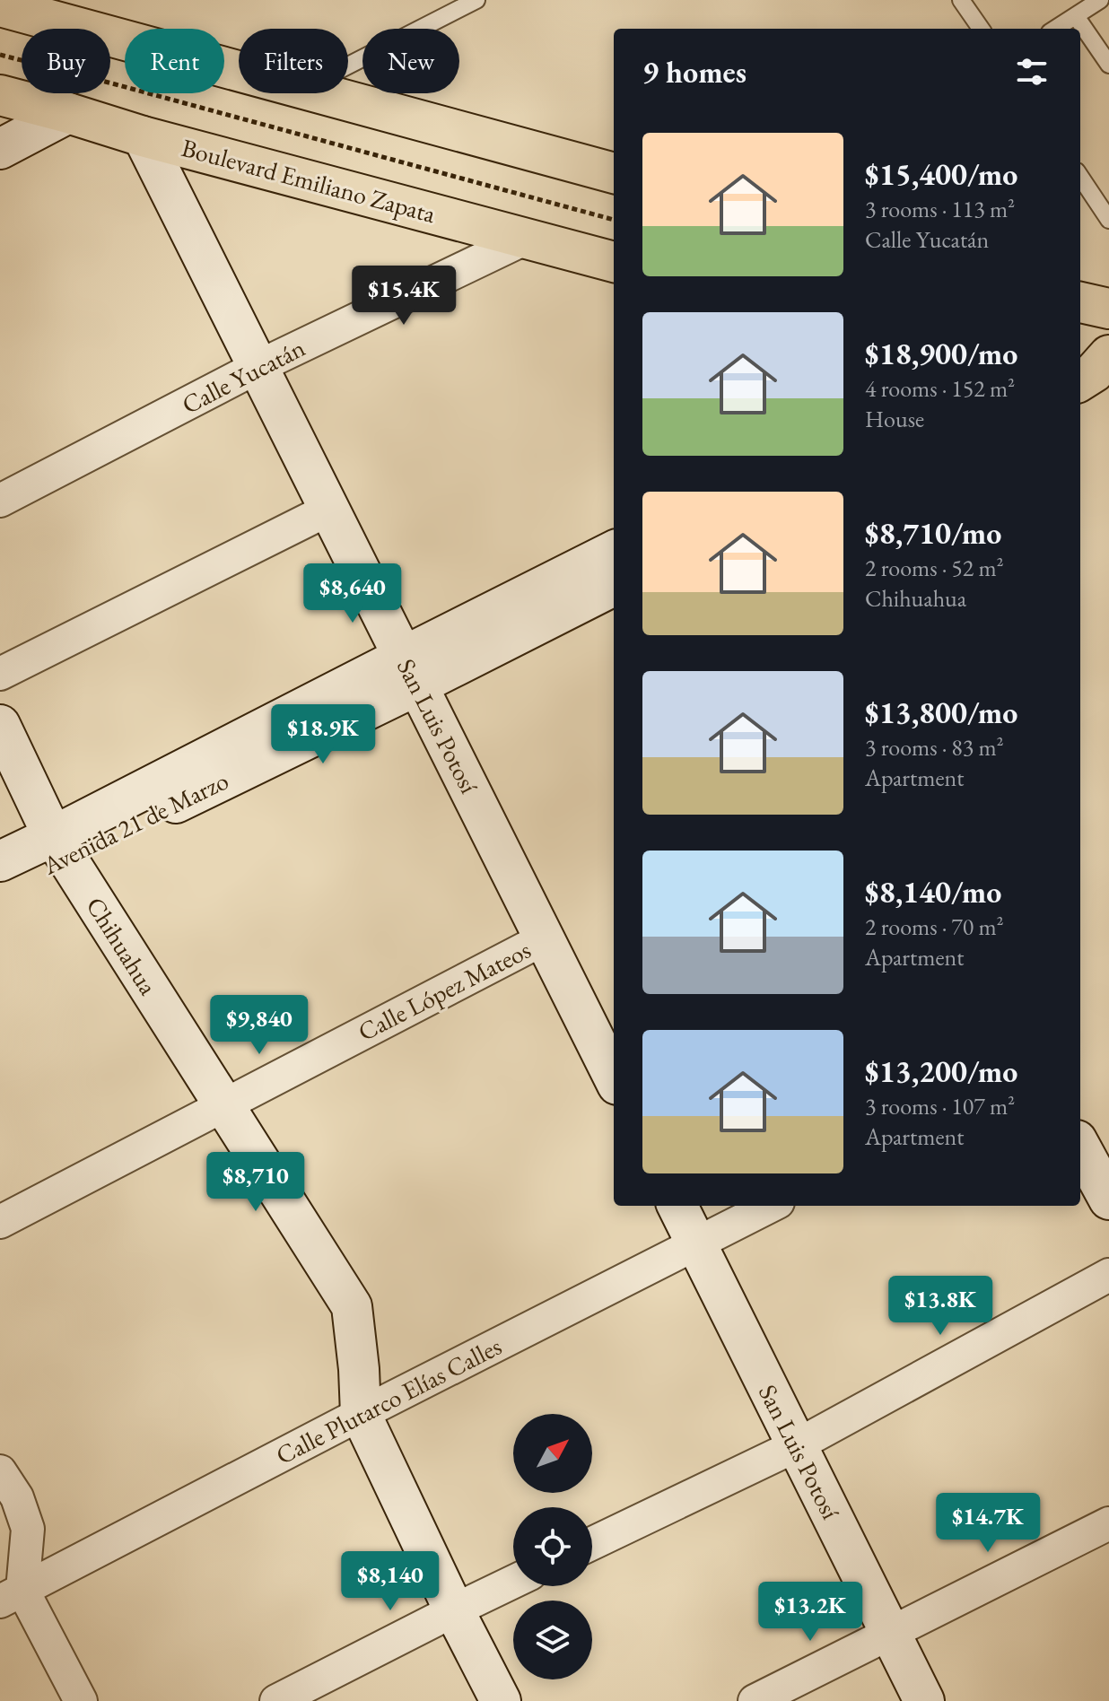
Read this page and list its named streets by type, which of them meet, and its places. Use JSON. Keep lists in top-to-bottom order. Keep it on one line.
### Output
{"streets":{"main road":["Boulevard Emiliano Zapata"],"street":["Calle Yucatán","San Luis Potosí","Avenida 21 de Marzo","Chihuahua","Calle López Mateos","Calle Plutarco Elías Calles"]},"crossings":[["Boulevard Emiliano Zapata","Calle Yucatán"],["Boulevard Emiliano Zapata","San Luis Potosí"],["Calle Yucatán","San Luis Potosí"],["San Luis Potosí","Avenida 21 de Marzo"],["San Luis Potosí","Calle López Mateos"],["San Luis Potosí","Calle Plutarco Elías Calles"],["Avenida 21 de Marzo","Chihuahua"],["Chihuahua","Calle López Mateos"],["Chihuahua","Calle Plutarco Elías Calles"]],"north":"top right","page":{"chip":["Buy","Rent","Filters","New"],"heading":"9 homes","list":[{"name":"$15,400/mo","note":"3 rooms · 113 m² · Calle Yucatán"},{"name":"$18,900/mo","note":"4 rooms · 152 m² · House"},{"name":"$8,710/mo","note":"2 rooms · 52 m² · Chihuahua"},{"name":"$13,800/mo","note":"3 rooms · 83 m² · Apartment"},{"name":"$8,140/mo","note":"2 rooms · 70 m² · Apartment"},{"name":"$13,200/mo","note":"3 rooms · 107 m² · Apartment"}],"price":["$15.4K","$8,640","$18.9K","$9,840","$8,710","$13.8K","$14.7K","$8,140","$13.2K"]}}
